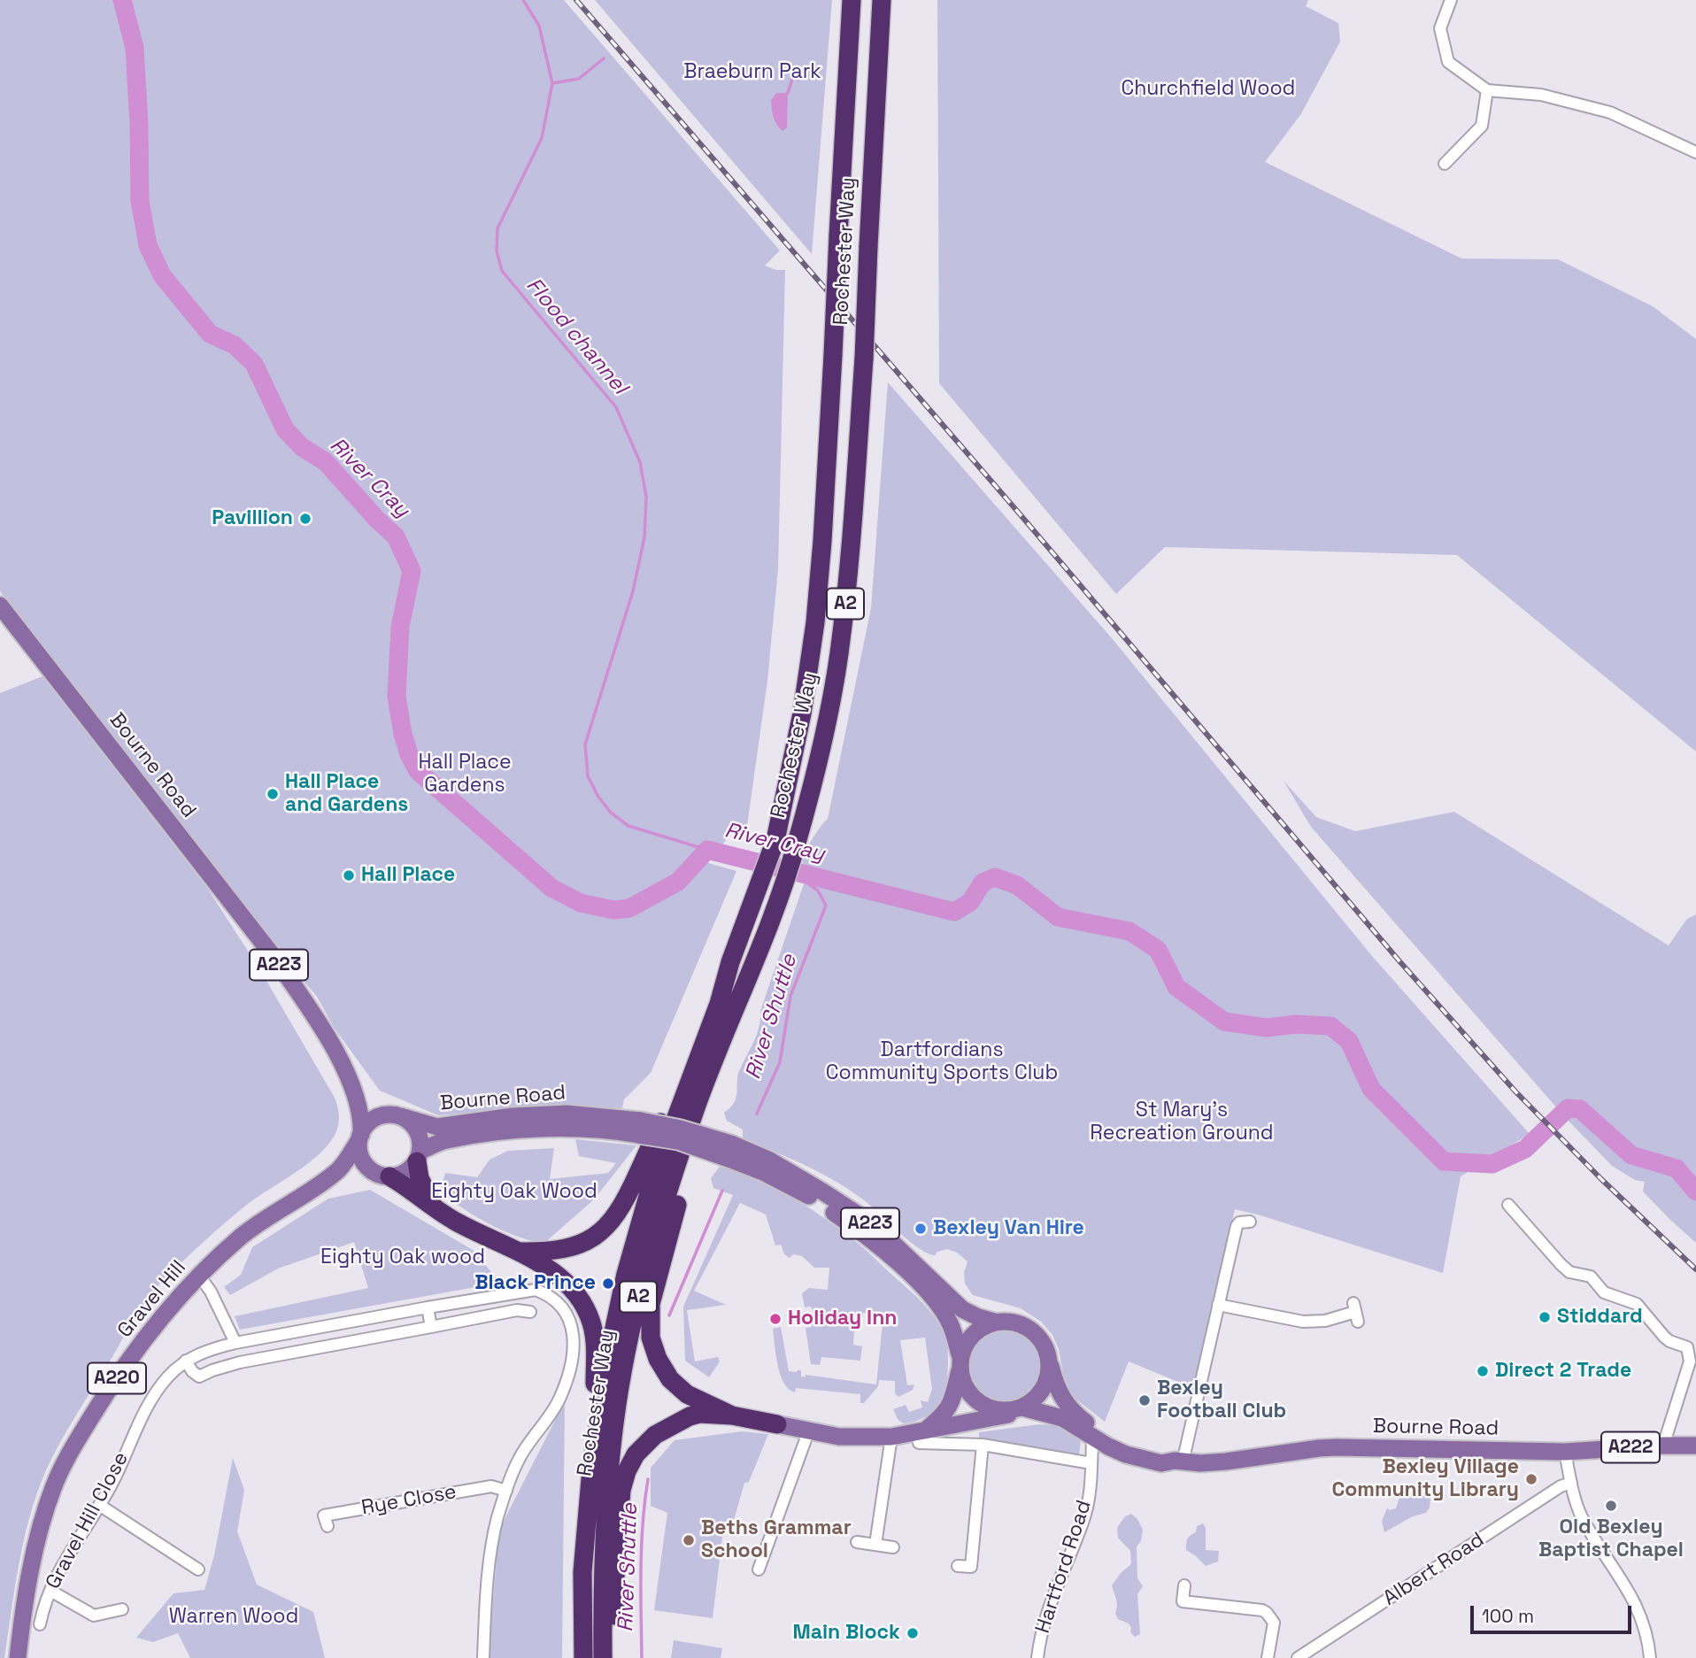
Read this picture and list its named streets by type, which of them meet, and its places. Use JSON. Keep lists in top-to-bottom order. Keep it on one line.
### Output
{"streets":{"highway":["Rochester Way","A2"],"main road":["Bourne Road","A223","Gravel Hill","A220","A222"],"street":["Rye Close","Gravel Hill Close","Hartford Road","Albert Road"]},"crossings":[["Rochester Way","A2"],["Bourne Road","A223"],["Bourne Road","Gravel Hill"],["Bourne Road","Hartford Road"],["Rye Close","Gravel Hill Close"]],"water":["Flood channel","River Cray","River Shuttle"],"parks":["Braeburn Park","Churchfield Wood","Hall Place Gardens","Dartfordians Community Sports Club","St Mary's Recreation Ground","Eighty Oak Wood","Eighty Oak wood","Warren Wood"],"places":["Pavillion","Hall Place and Gardens","Hall Place","Bexley Van Hire","Black Prince","Stiddard","Holiday Inn","Direct 2 Trade","Bexley Football Club","Bexley Village Community Library","Old Bexley Baptist Chapel","Beths Grammar School","Main Block"],"scale_bar":"100 m"}
